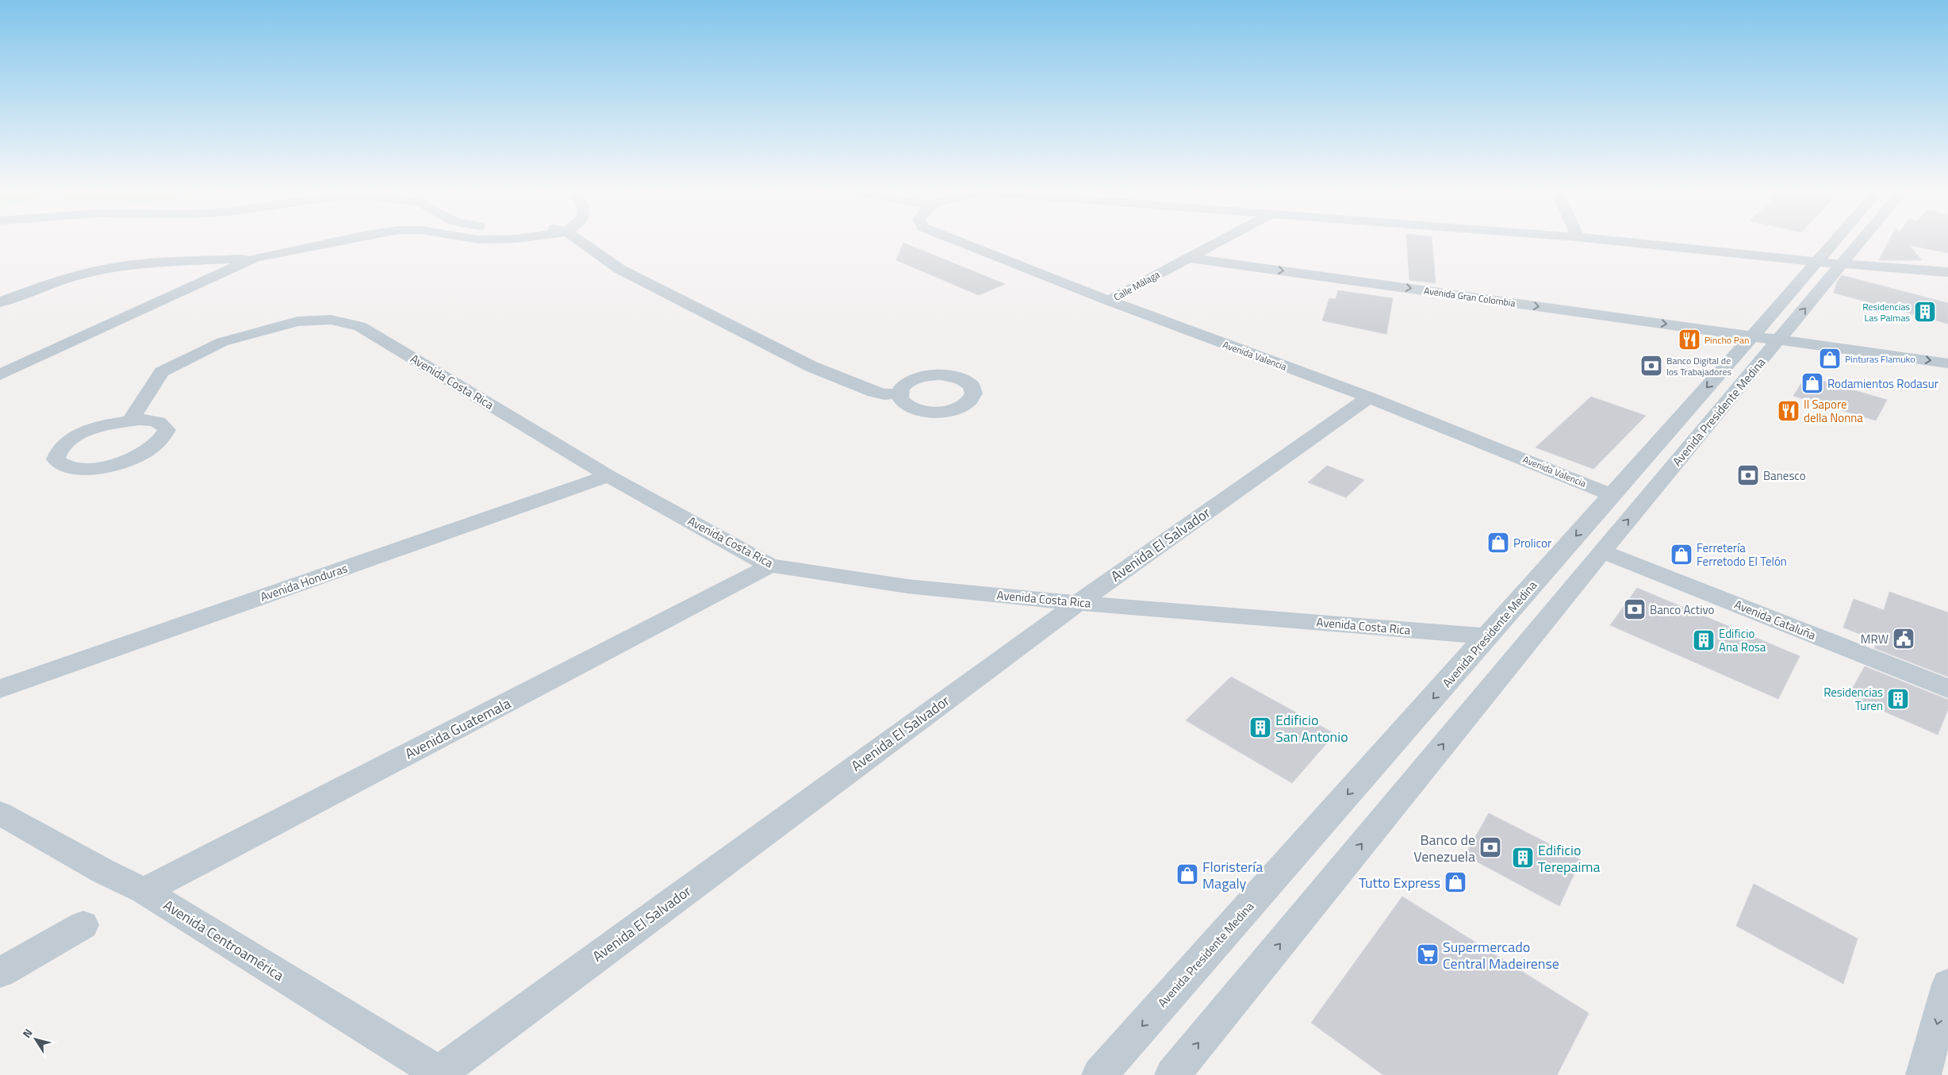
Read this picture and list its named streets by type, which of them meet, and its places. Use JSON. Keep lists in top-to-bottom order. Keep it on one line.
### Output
{"streets":{"street":["Calle Málaga","Avenida Gran Colombia","Avenida Valencia","Avenida Costa Rica","Avenida Presidente Medina","Avenida El Salvador","Avenida Honduras","Avenida Cataluña","Avenida Guatemala","Avenida Centroamérica"]},"crossings":[["Calle Málaga","Avenida Gran Colombia"],["Calle Málaga","Avenida Valencia"],["Avenida Gran Colombia","Avenida Presidente Medina"],["Avenida Valencia","Avenida Presidente Medina"],["Avenida Valencia","Avenida El Salvador"],["Avenida Costa Rica","Avenida Presidente Medina"],["Avenida Costa Rica","Avenida El Salvador"],["Avenida Costa Rica","Avenida Honduras"],["Avenida Costa Rica","Avenida Guatemala"],["Avenida Presidente Medina","Avenida Cataluña"],["Avenida El Salvador","Avenida Centroamérica"],["Avenida Guatemala","Avenida Centroamérica"]],"one_way":["Avenida Gran Colombia"],"places":{"building":["Residencias Las Palmas","Edificio Ana Rosa","Residencias Turen","Edificio San Antonio","Edificio Terepaima"],"restaurant":["Pincho Pan","Il Sapore della Nonna"],"shop":["Pinturas Flamuko","Rodamientos Rodasur","Prolicor","Ferretería Ferretodo El Telón","Floristería Magaly","Tutto Express"],"bank":["Banco Digital de los Trabajadores","Banesco","Banco Activo","Banco de Venezuela"],"public building":["MRW"],"supermarket":["Supermercado Central Madeirense"]},"north":"top left"}
